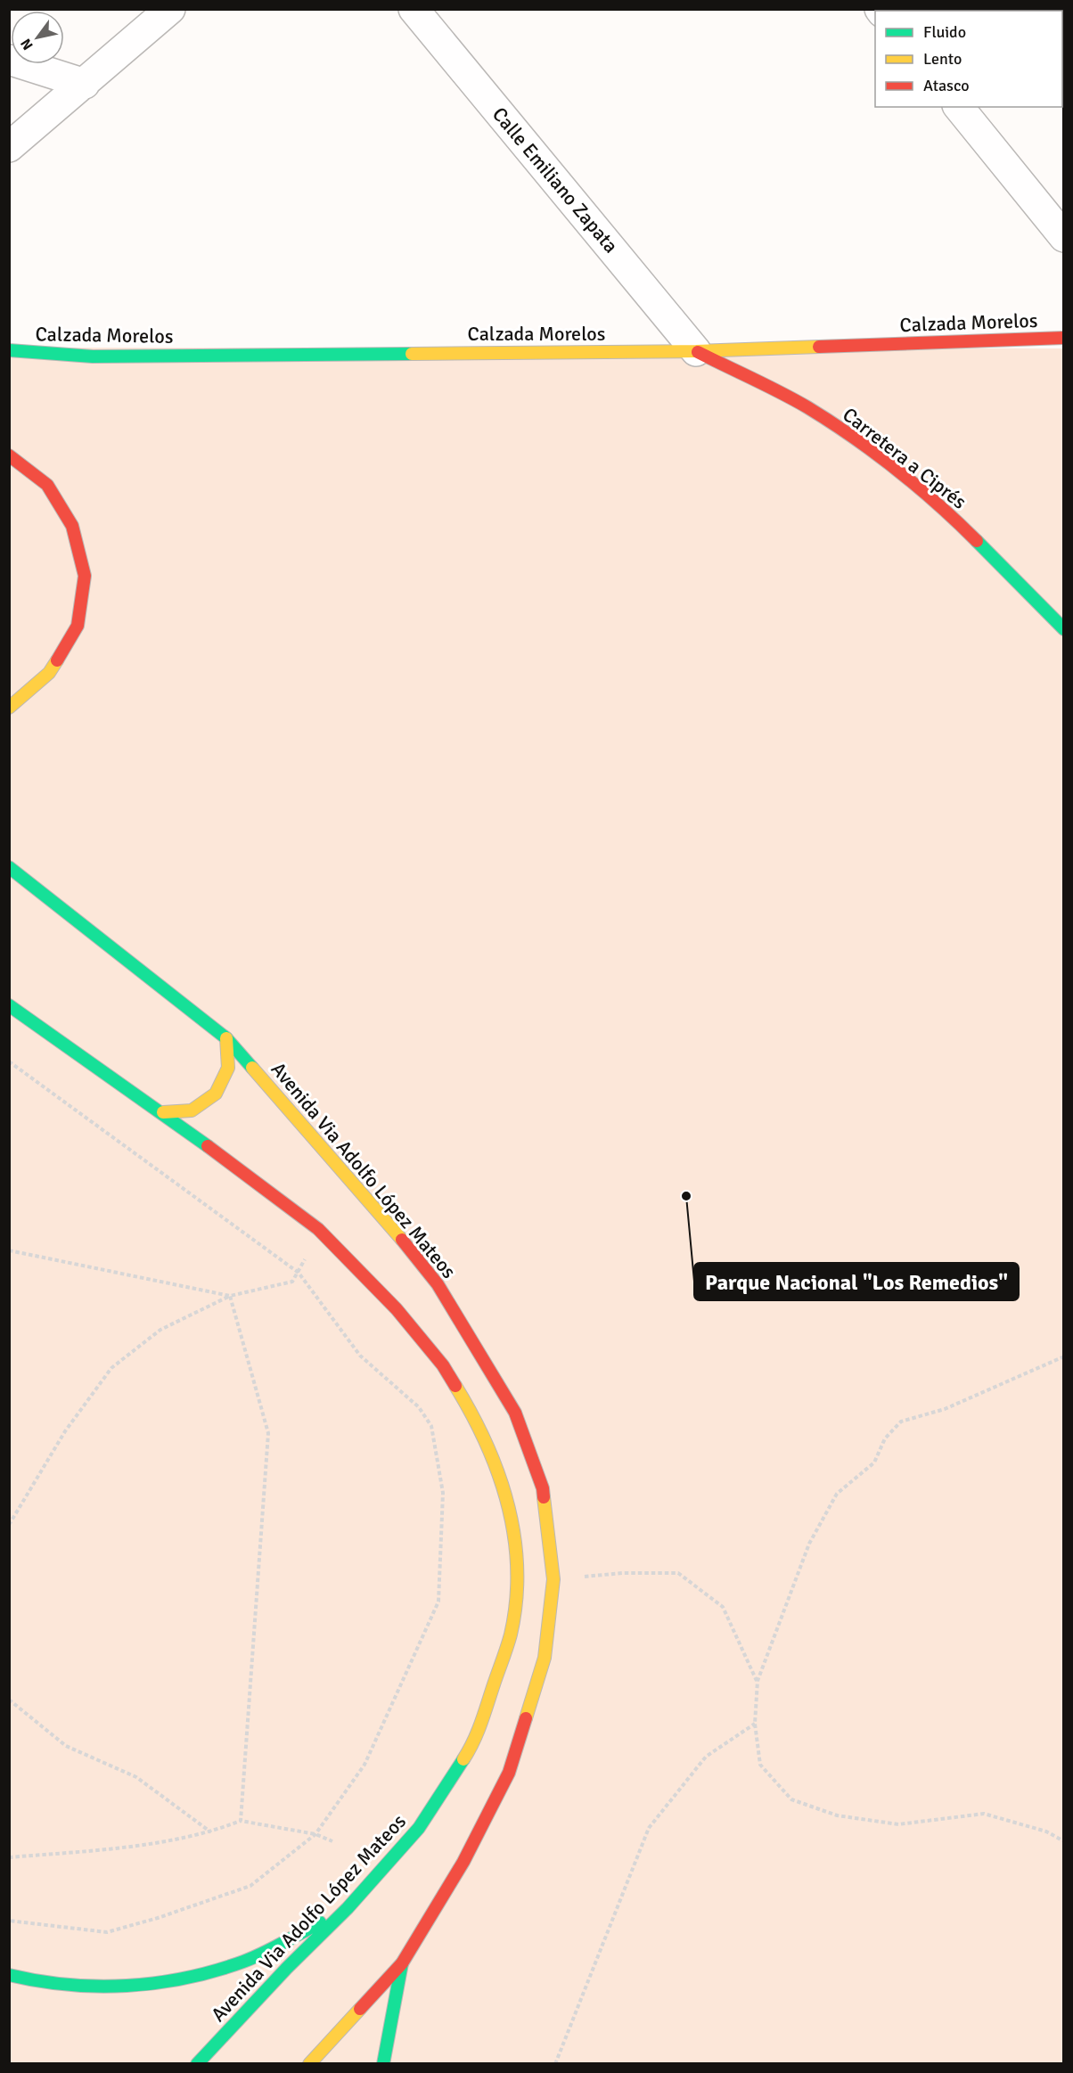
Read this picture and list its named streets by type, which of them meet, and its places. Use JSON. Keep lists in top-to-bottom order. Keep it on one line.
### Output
{"streets":{"main road":["Calzada Morelos","Carretera a Ciprés","Avenida Via Adolfo López Mateos"],"street":["Calle Emiliano Zapata"]},"crossings":[["Calle Emiliano Zapata","Calzada Morelos"],["Calle Emiliano Zapata","Carretera a Ciprés"],["Calzada Morelos","Carretera a Ciprés"]],"places":["Parque Nacional \"Los Remedios\""],"legend":["Fluido","Lento","Atasco"],"north":"bottom left"}
